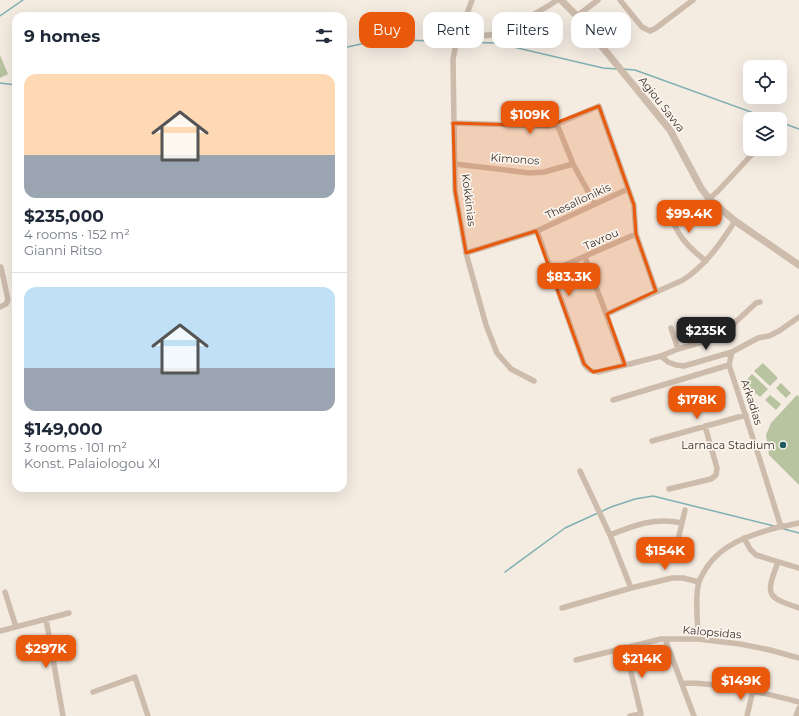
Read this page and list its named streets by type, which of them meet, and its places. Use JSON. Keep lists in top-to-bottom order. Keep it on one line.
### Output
{"streets":{"street":["Agiou Savva","Kimonos","Kokkinias","Thesallonikis","Tavrou","Arkadias","Kalopsidas"]},"crossings":[["Kimonos","Kokkinias"],["Kokkinias","Thesallonikis"],["Thesallonikis","Tavrou"]],"places":["Larnaca Stadium"],"page":{"chip":["Buy","Rent","Filters","New"],"heading":"9 homes","list":[{"name":"$235,000","note":"4 rooms · 152 m² · Gianni Ritso"},{"name":"$149,000","note":"3 rooms · 101 m² · Konst. Palaiologou XI"}],"price":["$109K","$99.4K","$83.3K","$235K","$178K","$154K","$297K","$214K","$149K"]}}
